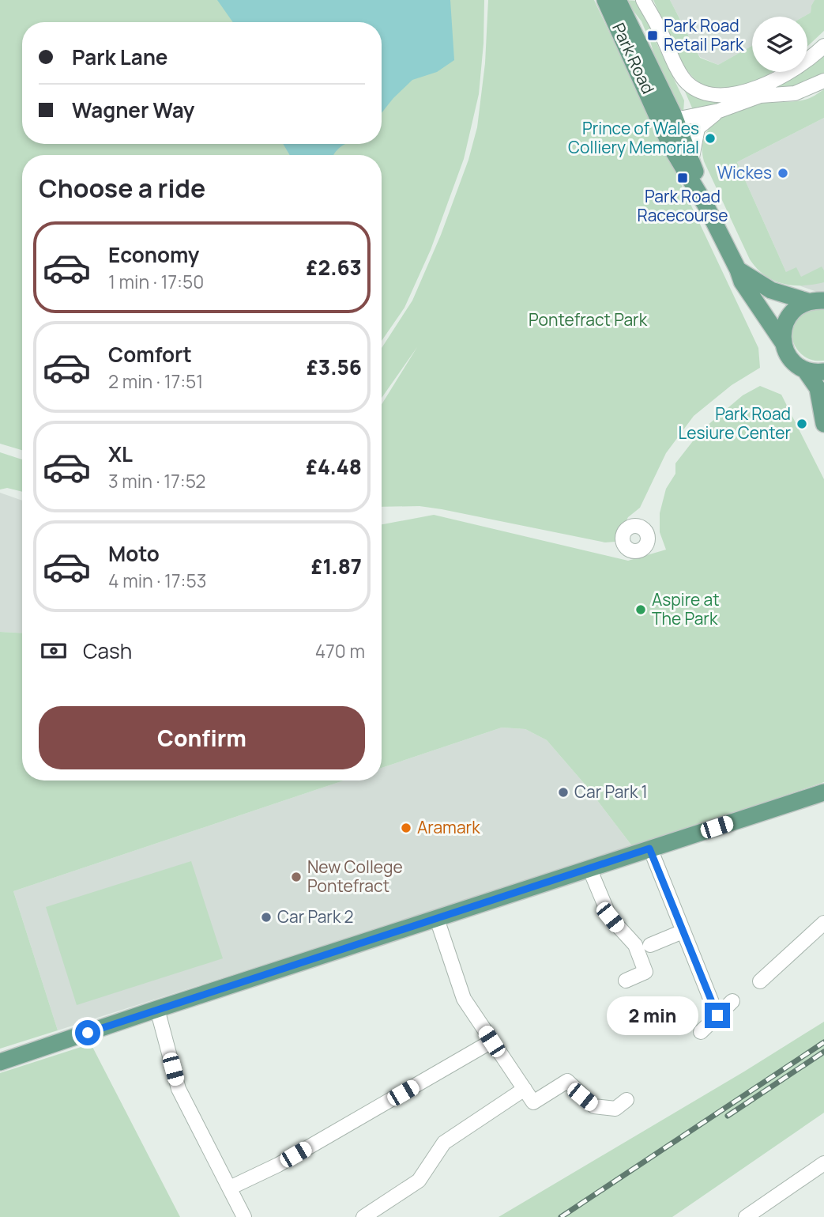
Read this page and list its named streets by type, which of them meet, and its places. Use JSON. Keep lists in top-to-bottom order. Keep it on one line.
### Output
{"streets":{"main road":["Park Road"]},"parks":["Pontefract Park"],"places":{"transit":["Park Road Retail Park","Park Road Racecourse"],"other":["Prince of Wales Colliery Memorial","Wickes","Park Road Lesiure Center","Aspire at The Park","Car Park 1","Aramark","New College Pontefract","Car Park 2"]},"page":{"banner":["Park Lane","Wagner Way"],"heading":"Choose a ride","list":[{"name":"Economy","note":"1 min · 17:50","value":"£2.63"},{"name":"Comfort","note":"2 min · 17:51","value":"£3.56"},{"name":"XL","note":"3 min · 17:52","value":"£4.48"},{"name":"Moto","note":"4 min · 17:53","value":"£1.87"}],"pay":["Cash","470 m"],"buttons":"Confirm","bubble":"2 min"}}
